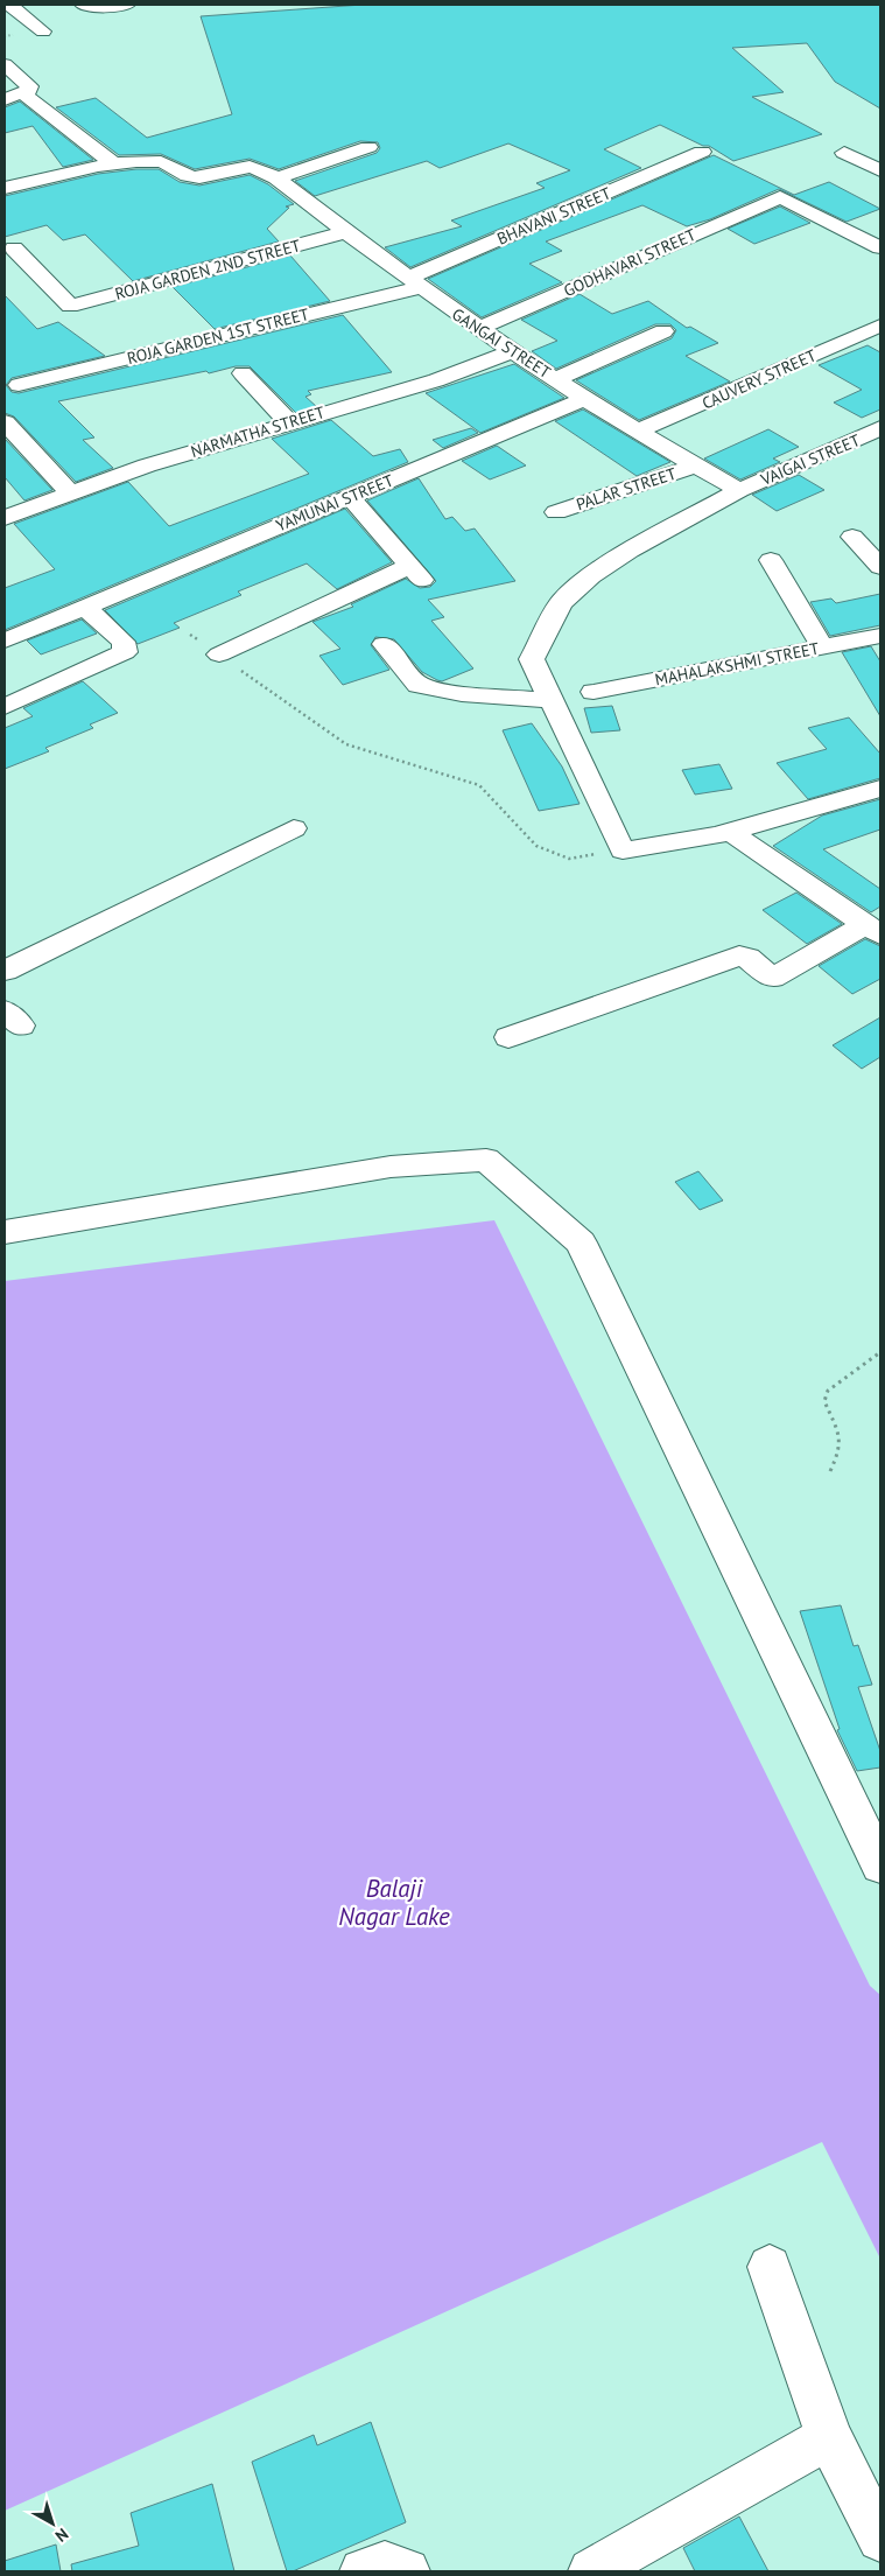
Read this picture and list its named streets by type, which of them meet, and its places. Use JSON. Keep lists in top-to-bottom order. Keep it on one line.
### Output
{"streets":{"street":["BHAVANI STREET","GODHAVARI STREET","ROJA GARDEN 2ND STREET","ROJA GARDEN 1ST STREET","GANGAI STREET","CAUVERY STREET","NARMATHA STREET","VAIGAI STREET","PALAR STREET","YAMUNAI STREET","MAHALAKSHMI STREET"]},"crossings":[["BHAVANI STREET","ROJA GARDEN 1ST STREET"],["BHAVANI STREET","GANGAI STREET"],["GODHAVARI STREET","GANGAI STREET"],["ROJA GARDEN 2ND STREET","GANGAI STREET"],["ROJA GARDEN 1ST STREET","GANGAI STREET"],["GANGAI STREET","CAUVERY STREET"],["GANGAI STREET","NARMATHA STREET"],["GANGAI STREET","VAIGAI STREET"],["GANGAI STREET","PALAR STREET"],["GANGAI STREET","YAMUNAI STREET"]],"water":["Balaji Nagar Lake"],"north":"bottom right"}
